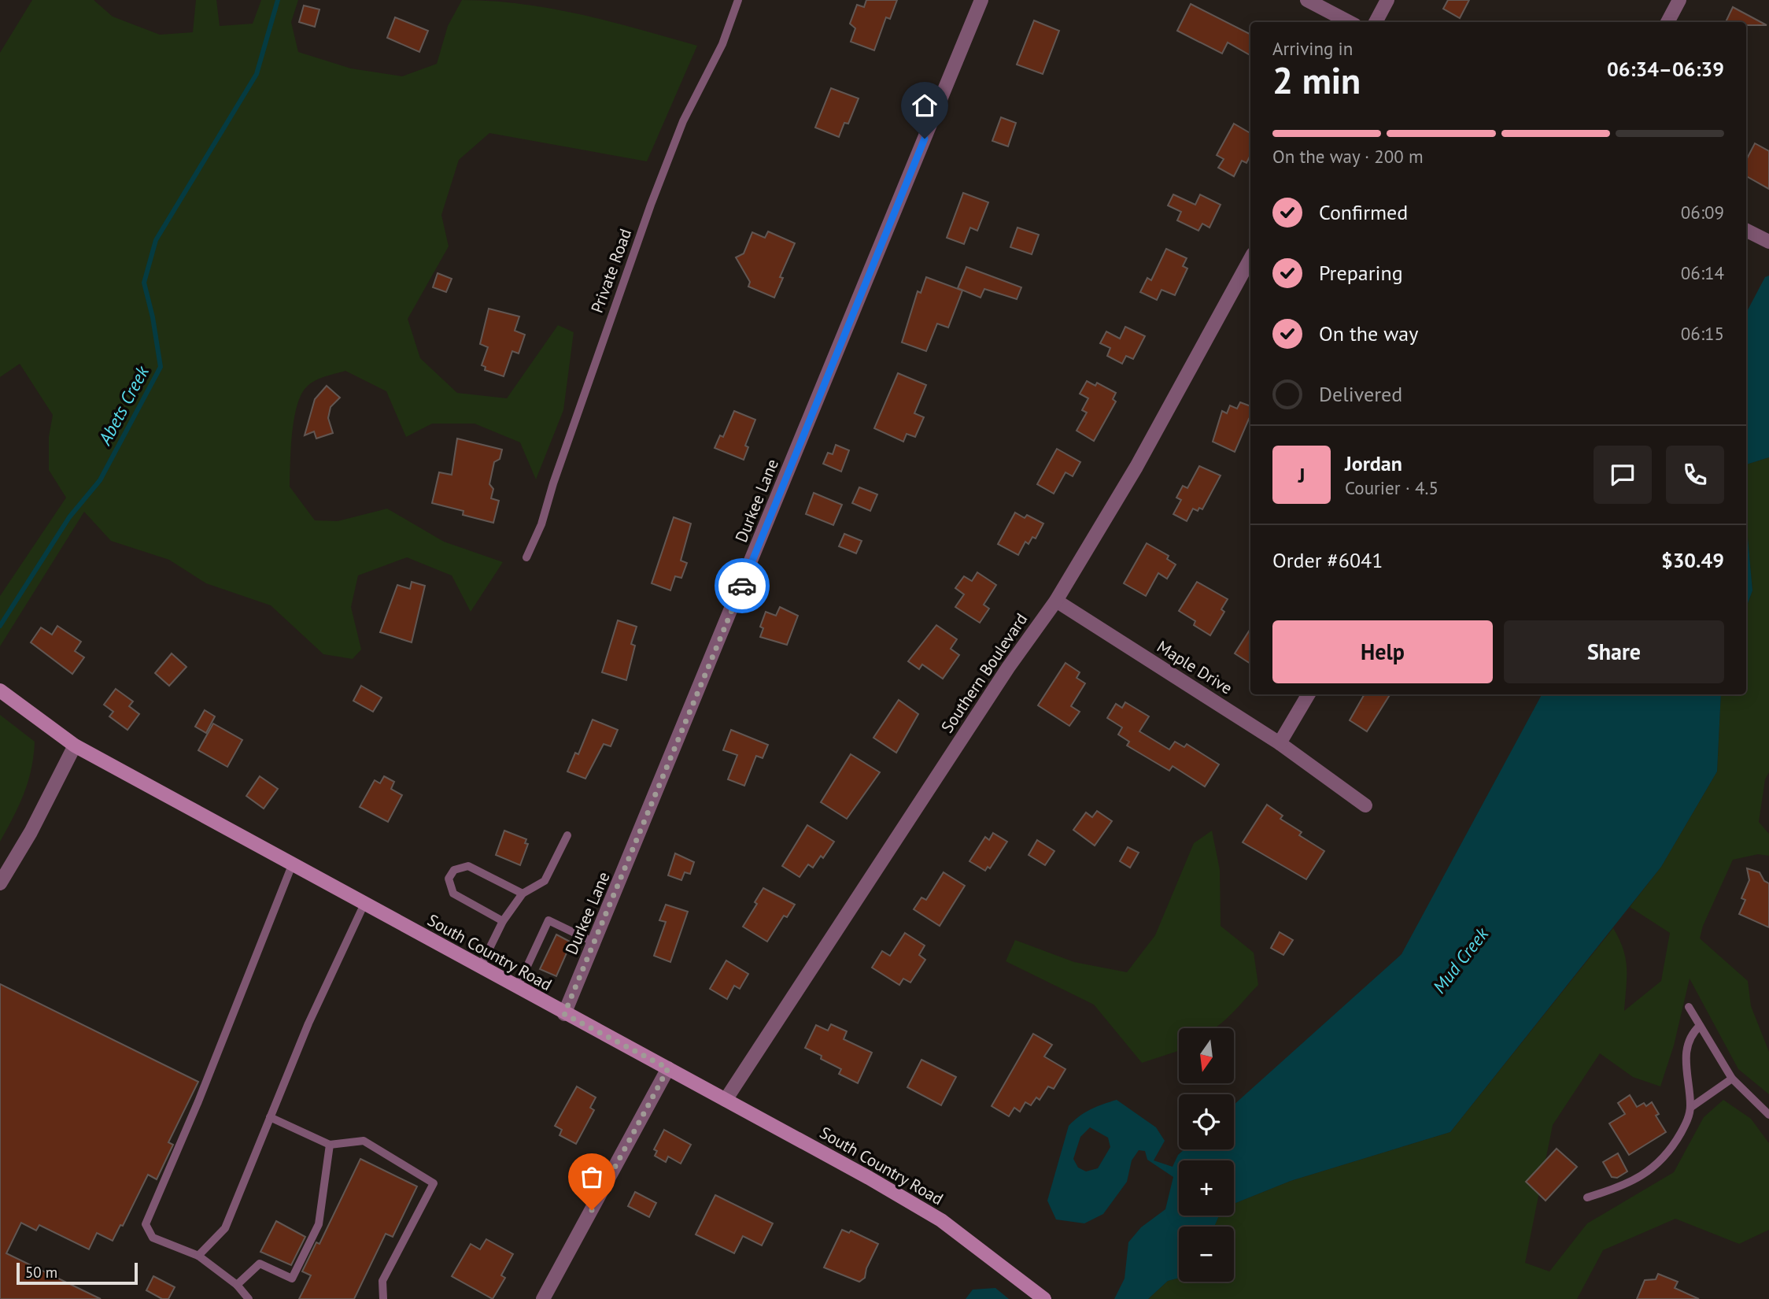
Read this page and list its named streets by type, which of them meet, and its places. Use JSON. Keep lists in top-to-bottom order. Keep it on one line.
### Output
{"streets":{"main road":["South Country Road"],"street":["Durkee Lane","Maple Drive","Southern Boulevard"],"lane":["Private Road"]},"crossings":[["Durkee Lane","South Country Road"],["Maple Drive","Southern Boulevard"],["Southern Boulevard","South Country Road"]],"water":["Abets Creek","Mud Creek"],"scale_bar":"50 m","north":"bottom","page":{"heading":["2 min","Arriving in","06:34–06:39"],"panel":["Jordan","Courier · 4.5","Order #6041","$30.49"],"bar":"On the way · 200 m","list":[["Confirmed","06:09"],["Preparing","06:14"],["On the way","06:15"],"Delivered"],"round":"J","buttons":["Help","Share"],"map_buttons":["+","−"],"scale":"50 m"}}
